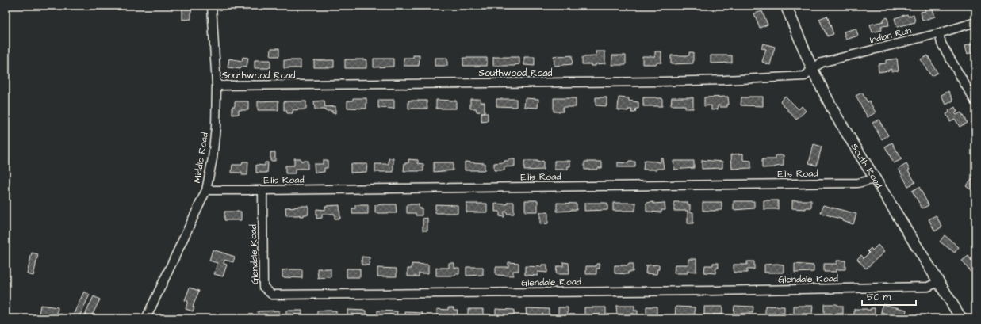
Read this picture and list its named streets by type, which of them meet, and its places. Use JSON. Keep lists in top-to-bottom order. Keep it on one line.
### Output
{"streets":{"main road":["South Road"],"street":["Indian Run","Southwood Road","Middle Road","Ellis Road","Glendale Road"]},"crossings":[["Indian Run","Southwood Road"],["Indian Run","South Road"],["Southwood Road","Middle Road"],["Southwood Road","South Road"],["Middle Road","Ellis Road"],["South Road","Ellis Road"],["South Road","Glendale Road"],["Ellis Road","Glendale Road"]],"scale_bar":"50 m"}
